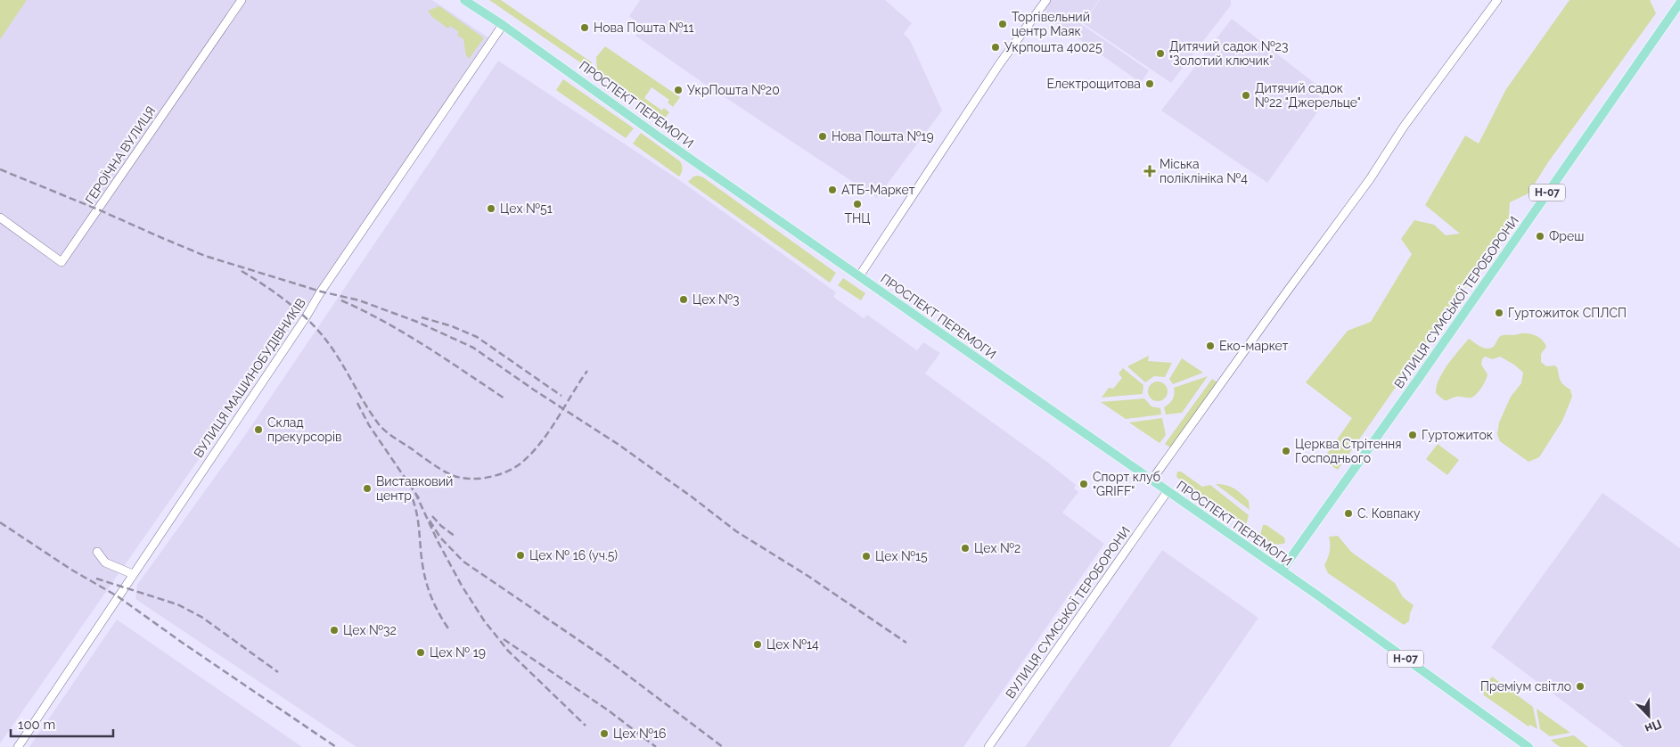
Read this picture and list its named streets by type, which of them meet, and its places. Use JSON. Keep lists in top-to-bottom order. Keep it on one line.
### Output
{"streets":{"main road":["ПРОСПЕКТ ПЕРЕМОГИ","Н-07","ВУЛИЦЯ СУМСЬКОЇ ТЕРОБОРОНИ"],"street":["ГЕРОЇЧНА ВУЛИЦЯ","ВУЛИЦЯ МАШИНОБУДІВНИКІВ"]},"crossings":[["ПРОСПЕКТ ПЕРЕМОГИ","ВУЛИЦЯ СУМСЬКОЇ ТЕРОБОРОНИ"],["ПРОСПЕКТ ПЕРЕМОГИ","ВУЛИЦЯ МАШИНОБУДІВНИКІВ"]],"places":{"other":["Торгівельний центр Маяк","Нова Пошта №11","Укрпошта 40025","Дитячий садок №23 \"Золотий ключик\"","Електрощитова","УкрПошта №20","Дитячий садок №22 \"Джерельце\"","Нова Пошта №19","АТБ-Маркет","ТНЦ","Цех №51","Фреш","Цех №3","Гуртожиток СПЛСП","Еко-маркет","Склад прекурсорів","Гуртожиток","Церква Стрітення Господнього","Спорт клуб \"GRIFF\"","Виставковий центр","С. Ковпаку","Цех №2","Цех № 16 (уч.5)","Цех №15","Цех №32","Цех №14","Цех № 19","Преміум світло","Цех №16"],"health":["Міська поліклініка №4"]},"scale_bar":"100 m","north":"bottom right"}
